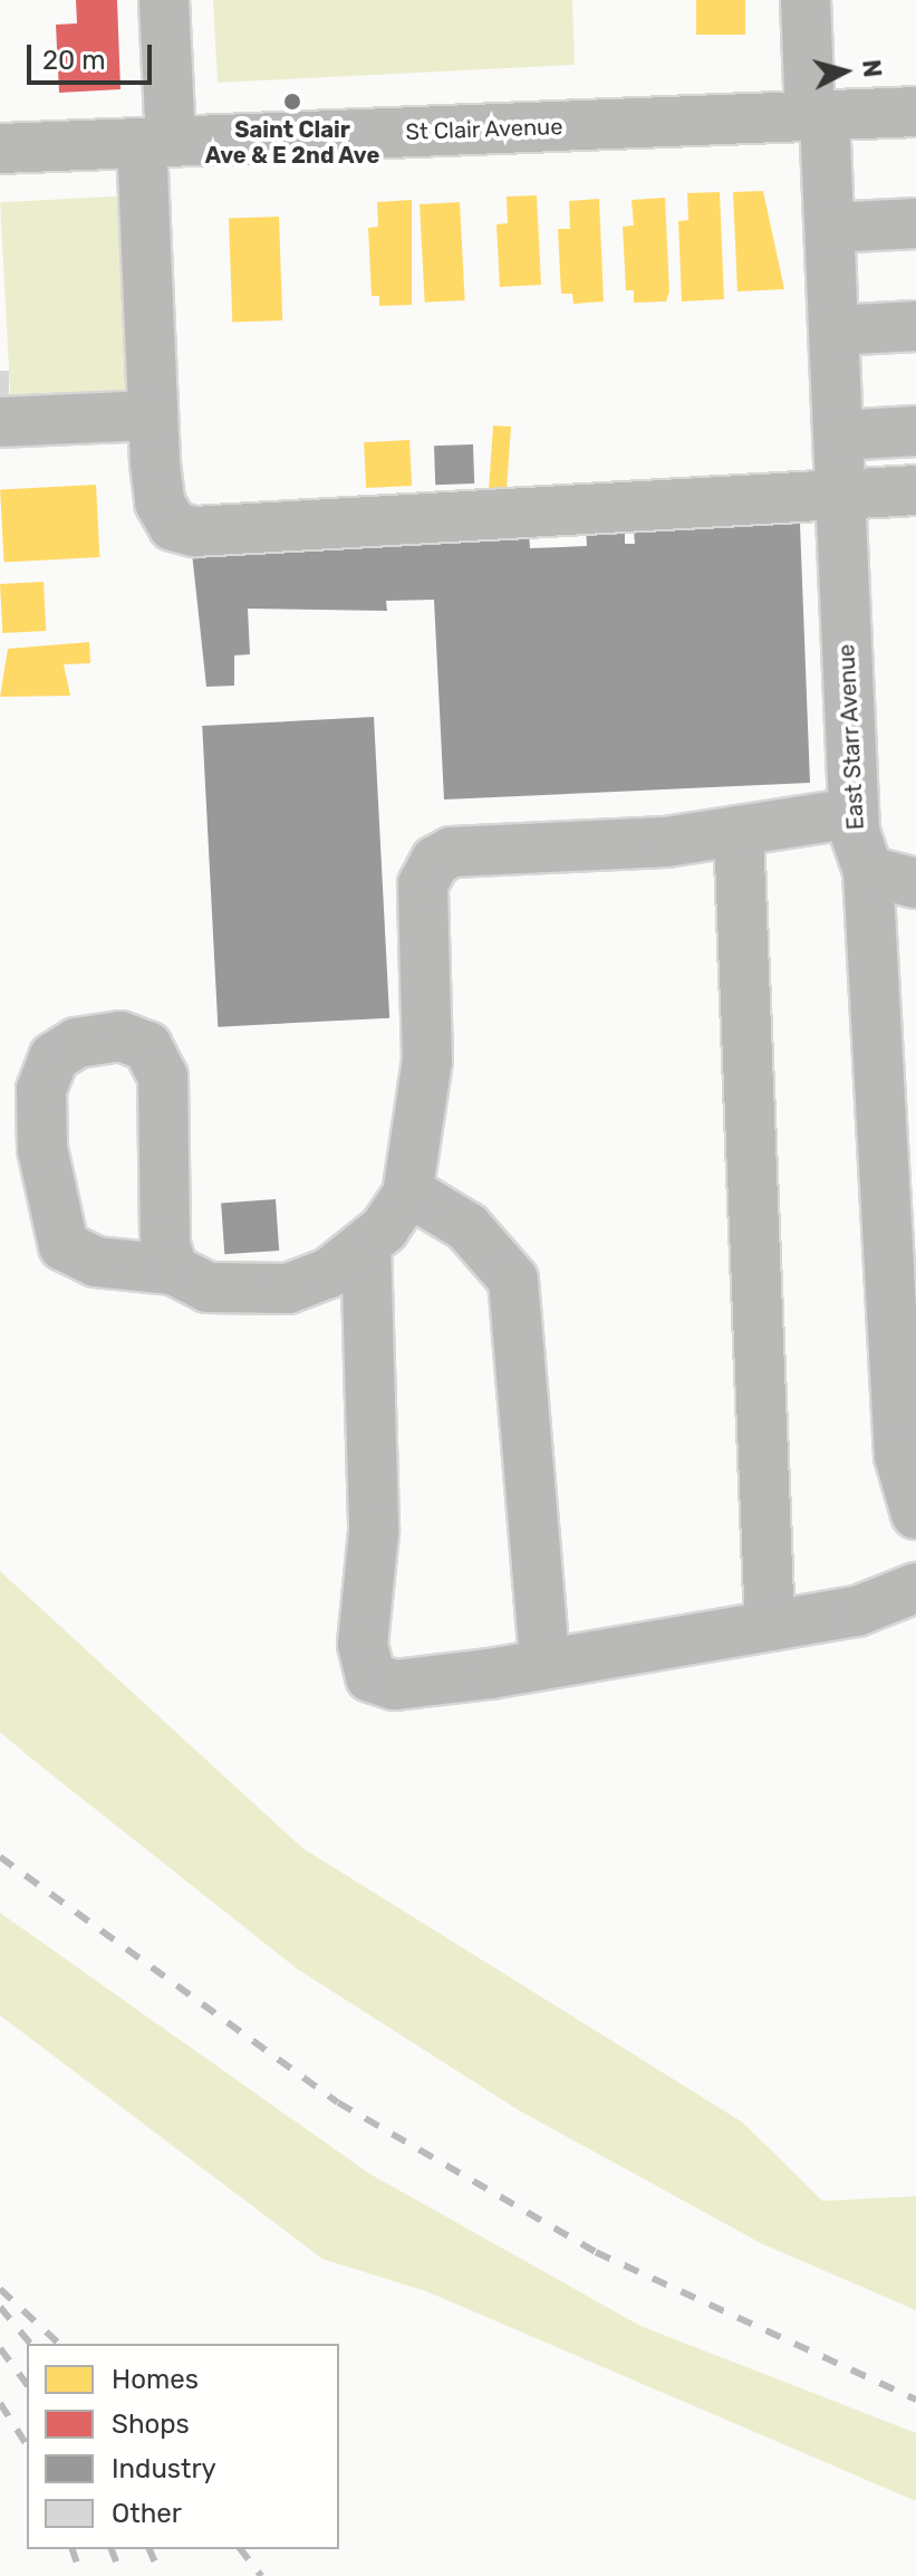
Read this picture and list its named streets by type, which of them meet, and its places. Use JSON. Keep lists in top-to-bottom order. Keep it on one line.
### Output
{"streets":{"street":["St Clair Avenue","East Starr Avenue"]},"crossings":[["St Clair Avenue","East Starr Avenue"]],"places":["Saint Clair Ave & E 2nd Ave"],"legend":["Homes","Shops","Industry","Other"],"scale_bar":"20 m","north":"right"}
